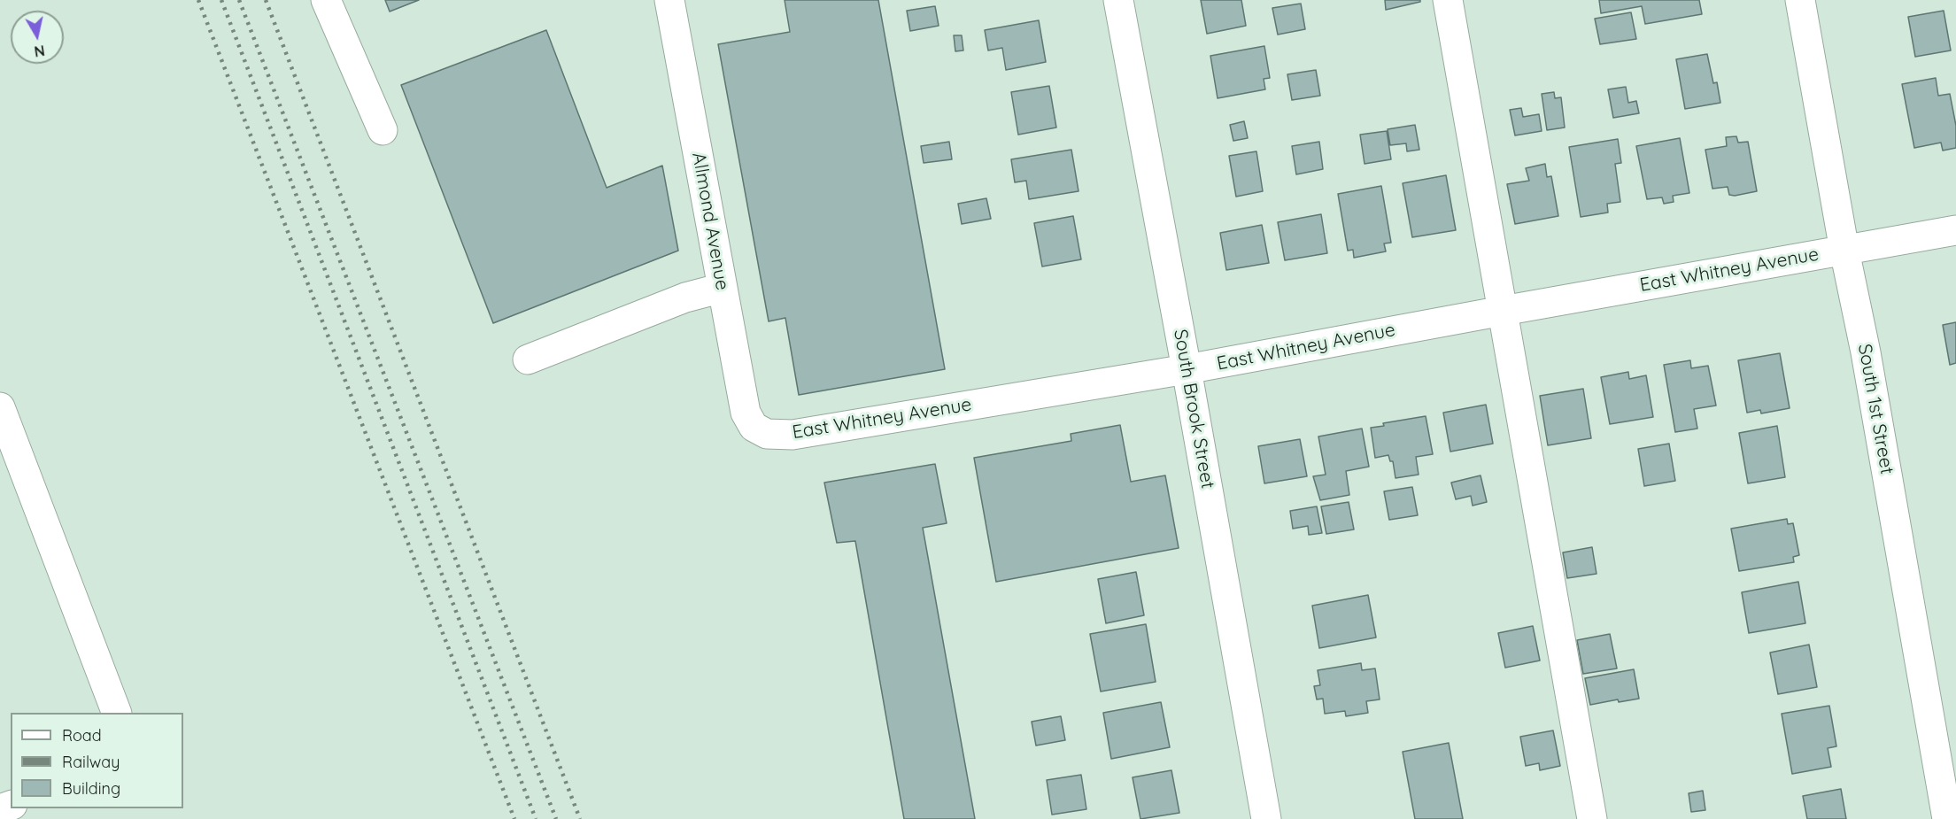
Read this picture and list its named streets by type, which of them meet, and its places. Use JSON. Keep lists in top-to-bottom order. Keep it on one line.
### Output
{"streets":{"street":["Allmond Avenue","East Whitney Avenue","South Brook Street","South 1st Street"]},"crossings":[["Allmond Avenue","East Whitney Avenue"],["East Whitney Avenue","South Brook Street"],["East Whitney Avenue","South 1st Street"]],"legend":["Road","Railway","Building"],"north":"bottom"}
